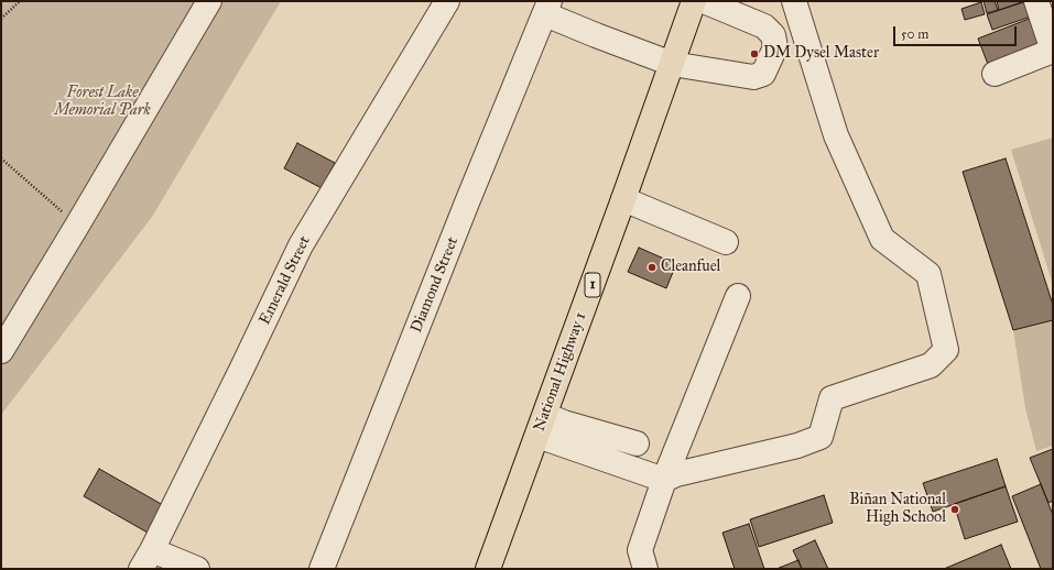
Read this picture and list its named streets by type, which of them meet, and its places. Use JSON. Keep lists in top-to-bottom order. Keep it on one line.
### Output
{"streets":{"highway":["1","National Highway 1"],"street":["Emerald Street","Diamond Street"]},"parks":["Forest Lake Memorial Park"],"places":["DM Dysel Master","Cleanfuel","Biñan National High School"],"scale_bar":"50 m"}
